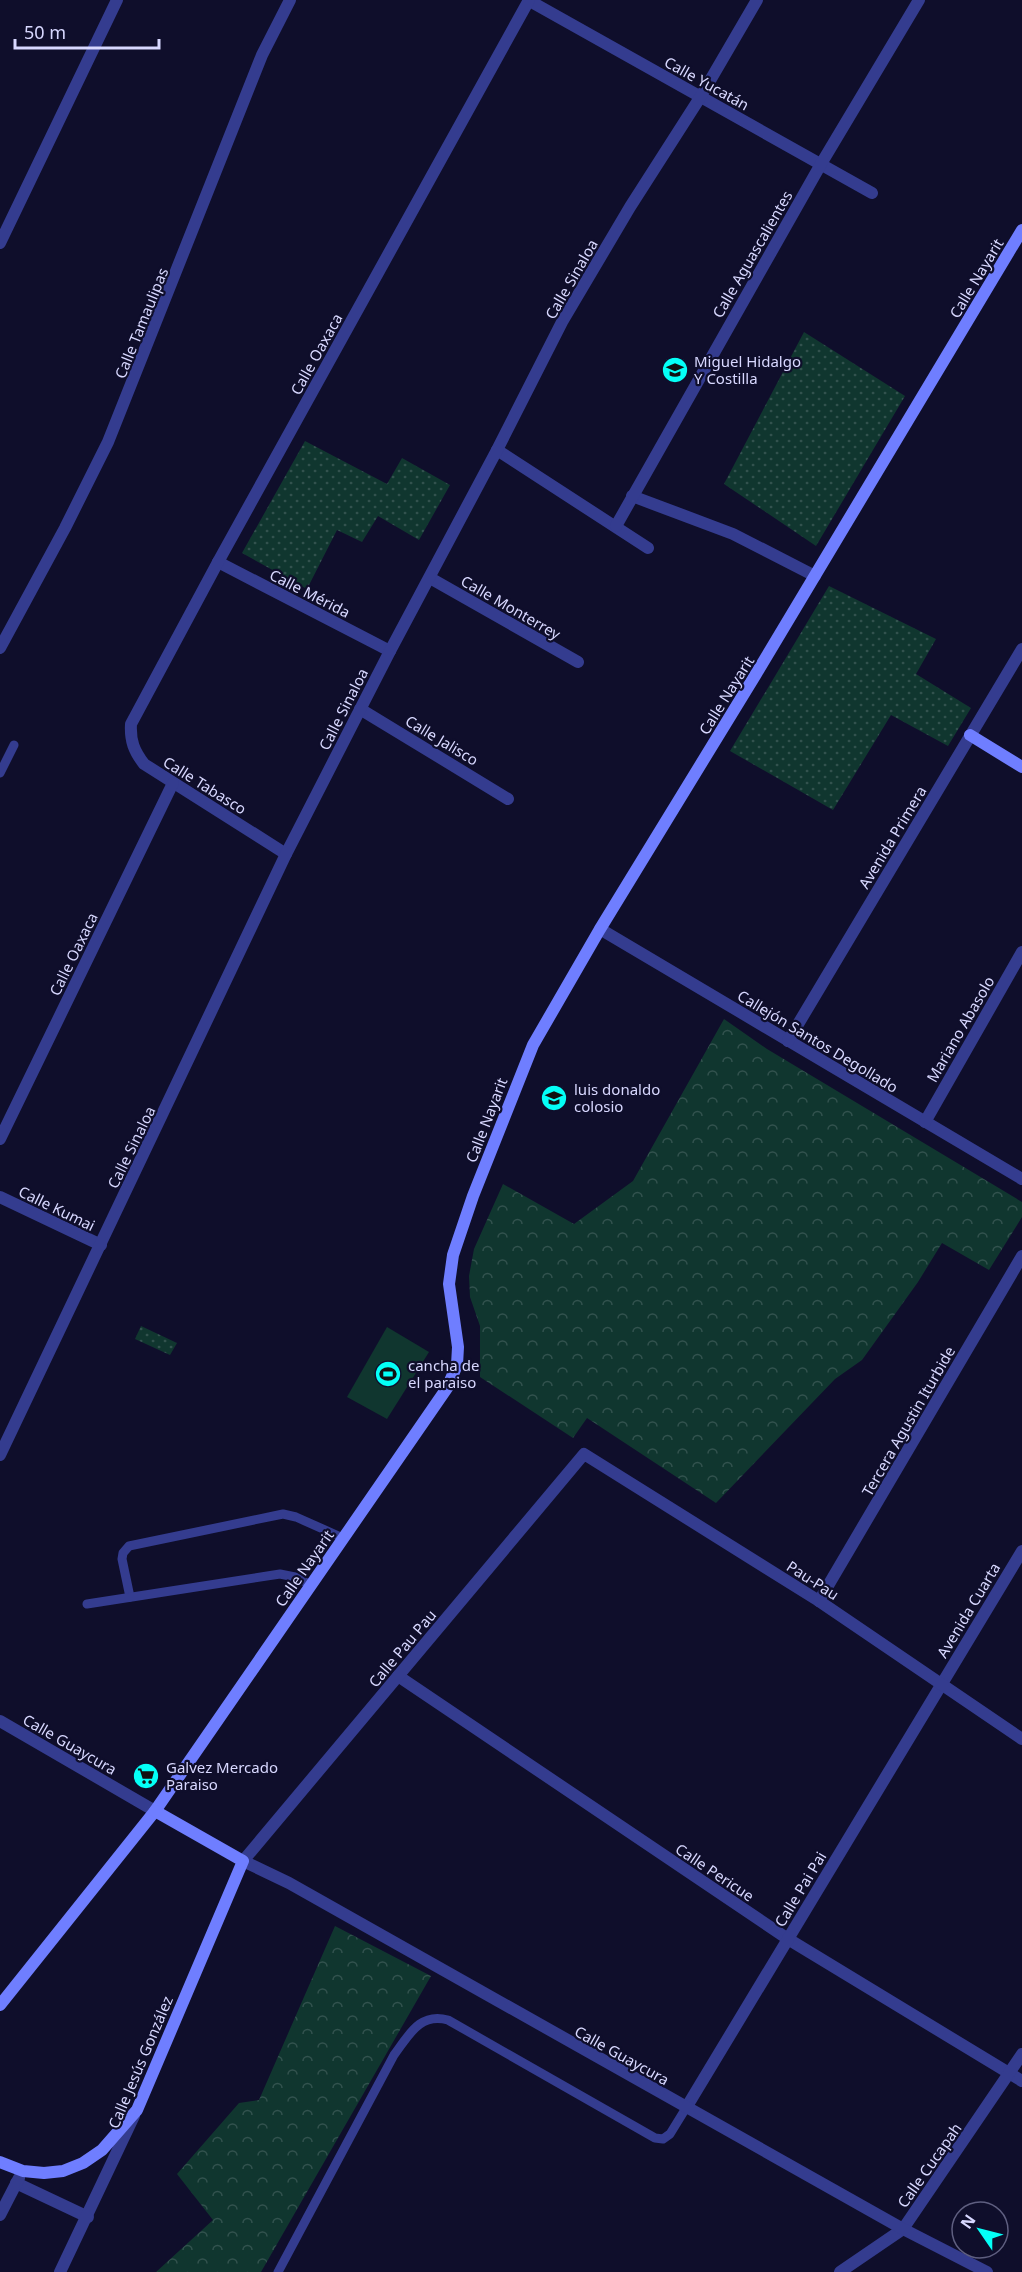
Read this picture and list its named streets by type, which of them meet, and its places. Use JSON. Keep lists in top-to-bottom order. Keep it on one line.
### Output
{"streets":{"street":["Calle Yucatán","Calle Aguascalientes","Calle Nayarit","Calle Sinaloa","Calle Tamaulipas","Calle Oaxaca","Calle Mérida","Calle Monterrey","Calle Jalisco","Calle Tabasco","Avenida Primera","Mariano Abasolo","Callejón Santos Degollado","Calle Kumai","Tercera Agustin Iturbide","Pau-Pau","Avenida Cuarta","Calle Pau Pau","Calle Guaycura","Calle Pericue","Calle Pai Pai","Calle Jesús González","Calle Cucapah"]},"crossings":[["Calle Yucatán","Calle Aguascalientes"],["Calle Yucatán","Calle Sinaloa"],["Calle Yucatán","Calle Oaxaca"],["Calle Nayarit","Callejón Santos Degollado"],["Calle Nayarit","Calle Guaycura"],["Calle Sinaloa","Calle Mérida"],["Calle Sinaloa","Calle Monterrey"],["Calle Sinaloa","Calle Jalisco"],["Calle Sinaloa","Calle Tabasco"],["Calle Sinaloa","Calle Kumai"],["Calle Oaxaca","Calle Mérida"],["Calle Oaxaca","Calle Tabasco"],["Avenida Primera","Callejón Santos Degollado"],["Mariano Abasolo","Callejón Santos Degollado"],["Tercera Agustin Iturbide","Pau-Pau"],["Pau-Pau","Avenida Cuarta"],["Pau-Pau","Calle Pau Pau"],["Pau-Pau","Calle Pai Pai"],["Avenida Cuarta","Calle Pai Pai"],["Calle Pau Pau","Calle Guaycura"],["Calle Pau Pau","Calle Pericue"],["Calle Pau Pau","Calle Jesús González"],["Calle Guaycura","Calle Pai Pai"],["Calle Guaycura","Calle Jesús González"],["Calle Guaycura","Calle Cucapah"],["Calle Pericue","Calle Pai Pai"],["Calle Pericue","Calle Cucapah"]],"places":{"school or university":["Miguel Hidalgo Y Costilla","luis donaldo colosio"],"sports":["cancha de el paraiso"],"supermarket":["Galvez Mercado Paraiso"]},"scale_bar":"50 m","north":"top left"}
